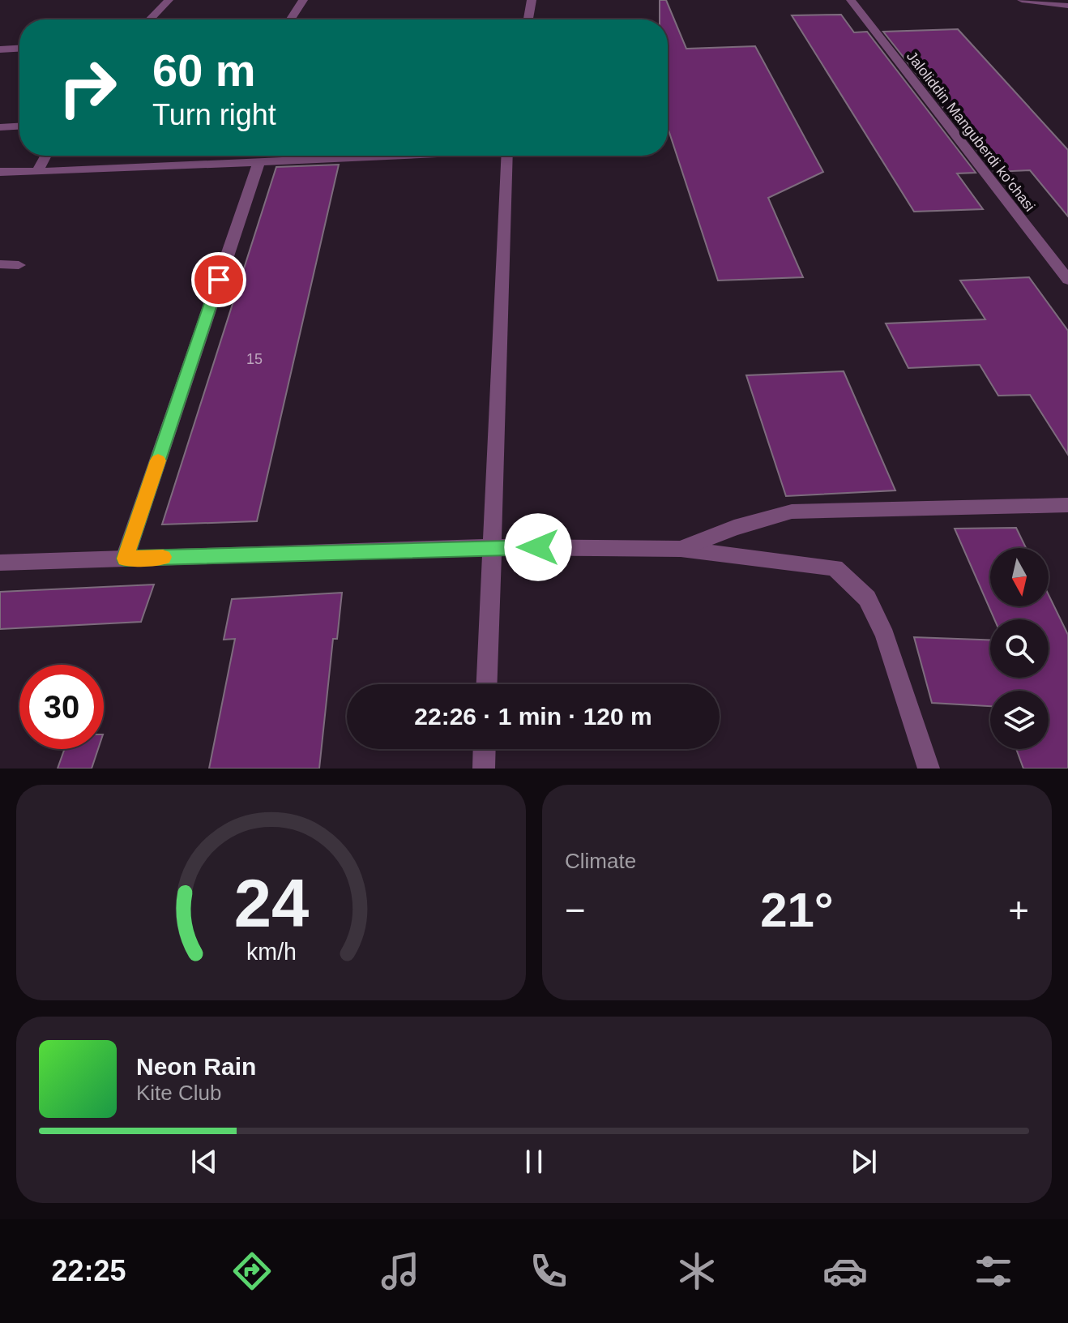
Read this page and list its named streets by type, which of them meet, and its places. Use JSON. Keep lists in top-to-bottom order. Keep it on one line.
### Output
{"streets":{"street":["Jaloliddin Manguberdi ko'chasi"]},"house_numbers":["15"],"north":"bottom","page":{"turn":["60 m","Turn right"],"limit":"30","trip":"22:26 · 1 min · 120 m","tile":"Climate","heat":["−","21°","+"],"song":["Neon Rain","Kite Club"],"tabs":"22:25","gauge":["24","km/h"]}}
